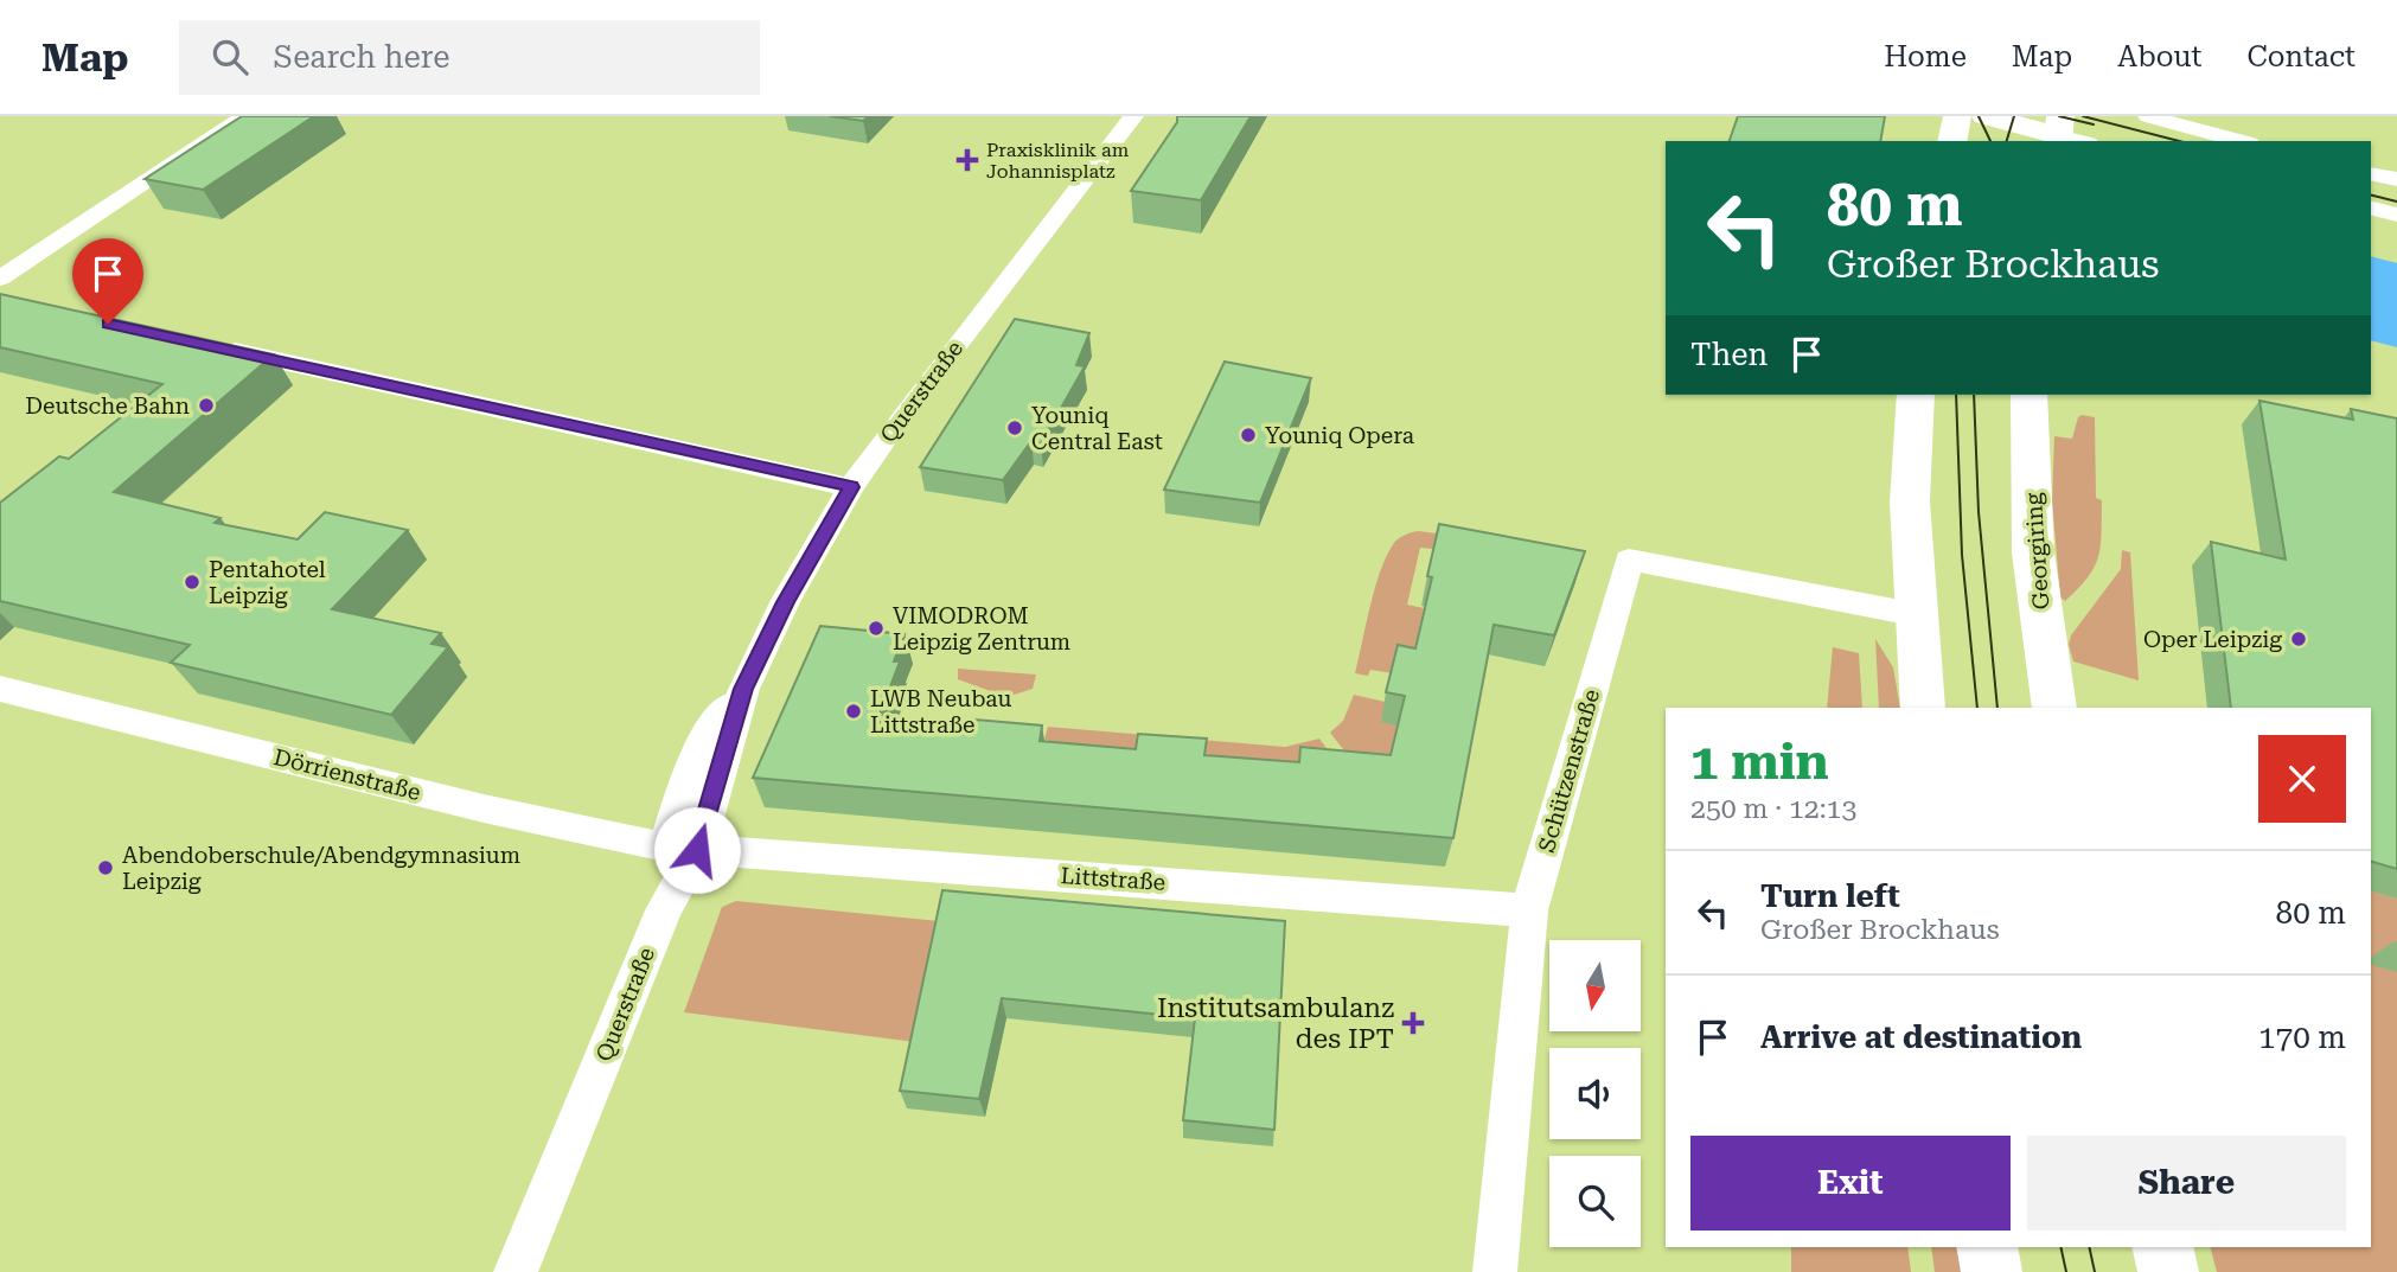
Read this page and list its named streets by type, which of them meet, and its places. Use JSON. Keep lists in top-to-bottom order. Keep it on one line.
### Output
{"streets":{"main road":["Georgiring"],"street":["Querstraße","Schützenstraße","Dörrienstraße","Littstraße"]},"crossings":[["Querstraße","Dörrienstraße"],["Querstraße","Littstraße"],["Schützenstraße","Littstraße"],["Dörrienstraße","Littstraße"]],"places":{"health":["Praxisklinik am Johannisplatz","Institutsambulanz des IPT"],"other":["Deutsche Bahn","Youniq Central East","Youniq Opera","Pentahotel Leipzig","VIMODROM Leipzig Zentrum","Oper Leipzig","LWB Neubau Littstraße","Abendoberschule/Abendgymnasium Leipzig"]},"north":"bottom","page":{"header":"Map","search":"Search here","nav":["Home","Map","About","Contact"],"turn":["80 m","Großer Brockhaus"],"then":"Then","heading":["1 min","250 m · 12:13"],"list":[{"name":"Turn left","note":"Großer Brockhaus","value":"80 m"},{"name":"Arrive at destination","value":"170 m"}],"buttons":["Exit","Share"]}}
